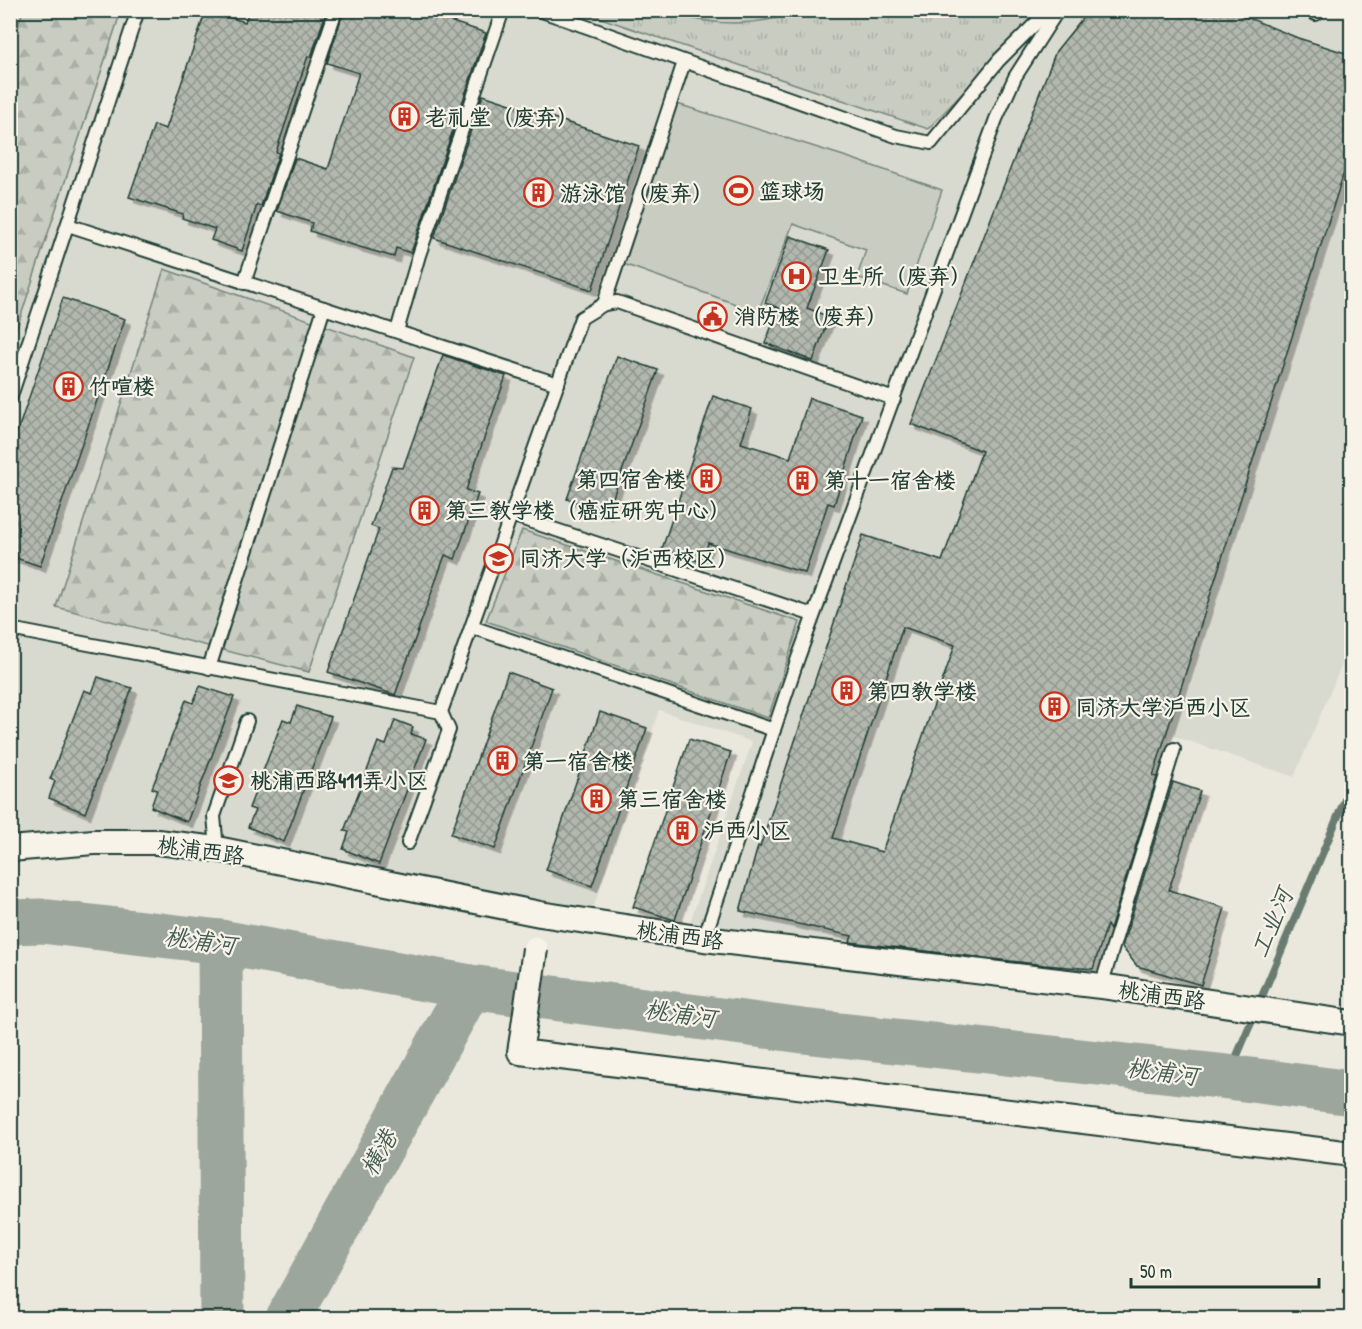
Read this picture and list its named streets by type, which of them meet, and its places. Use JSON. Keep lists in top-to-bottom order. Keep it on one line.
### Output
{"streets":{"street":["桃浦西路"]},"water":["工业河","桃浦河","横港"],"places":{"building":["老礼堂（废弃）","游泳馆（废弃）","竹喧楼","第四宿舍楼","第十一宿舍楼","第三教学楼（癌症研究中心）","第四教学楼","同济大学沪西小区","第一宿舍楼","第三宿舍楼","沪西小区"],"sports":["篮球场"],"hospital":["卫生所（废弃）"],"public building":["消防楼（废弃）"],"school or university":["同济大学（沪西校区）","桃浦西路411弄小区"]},"scale_bar":"50 m"}
